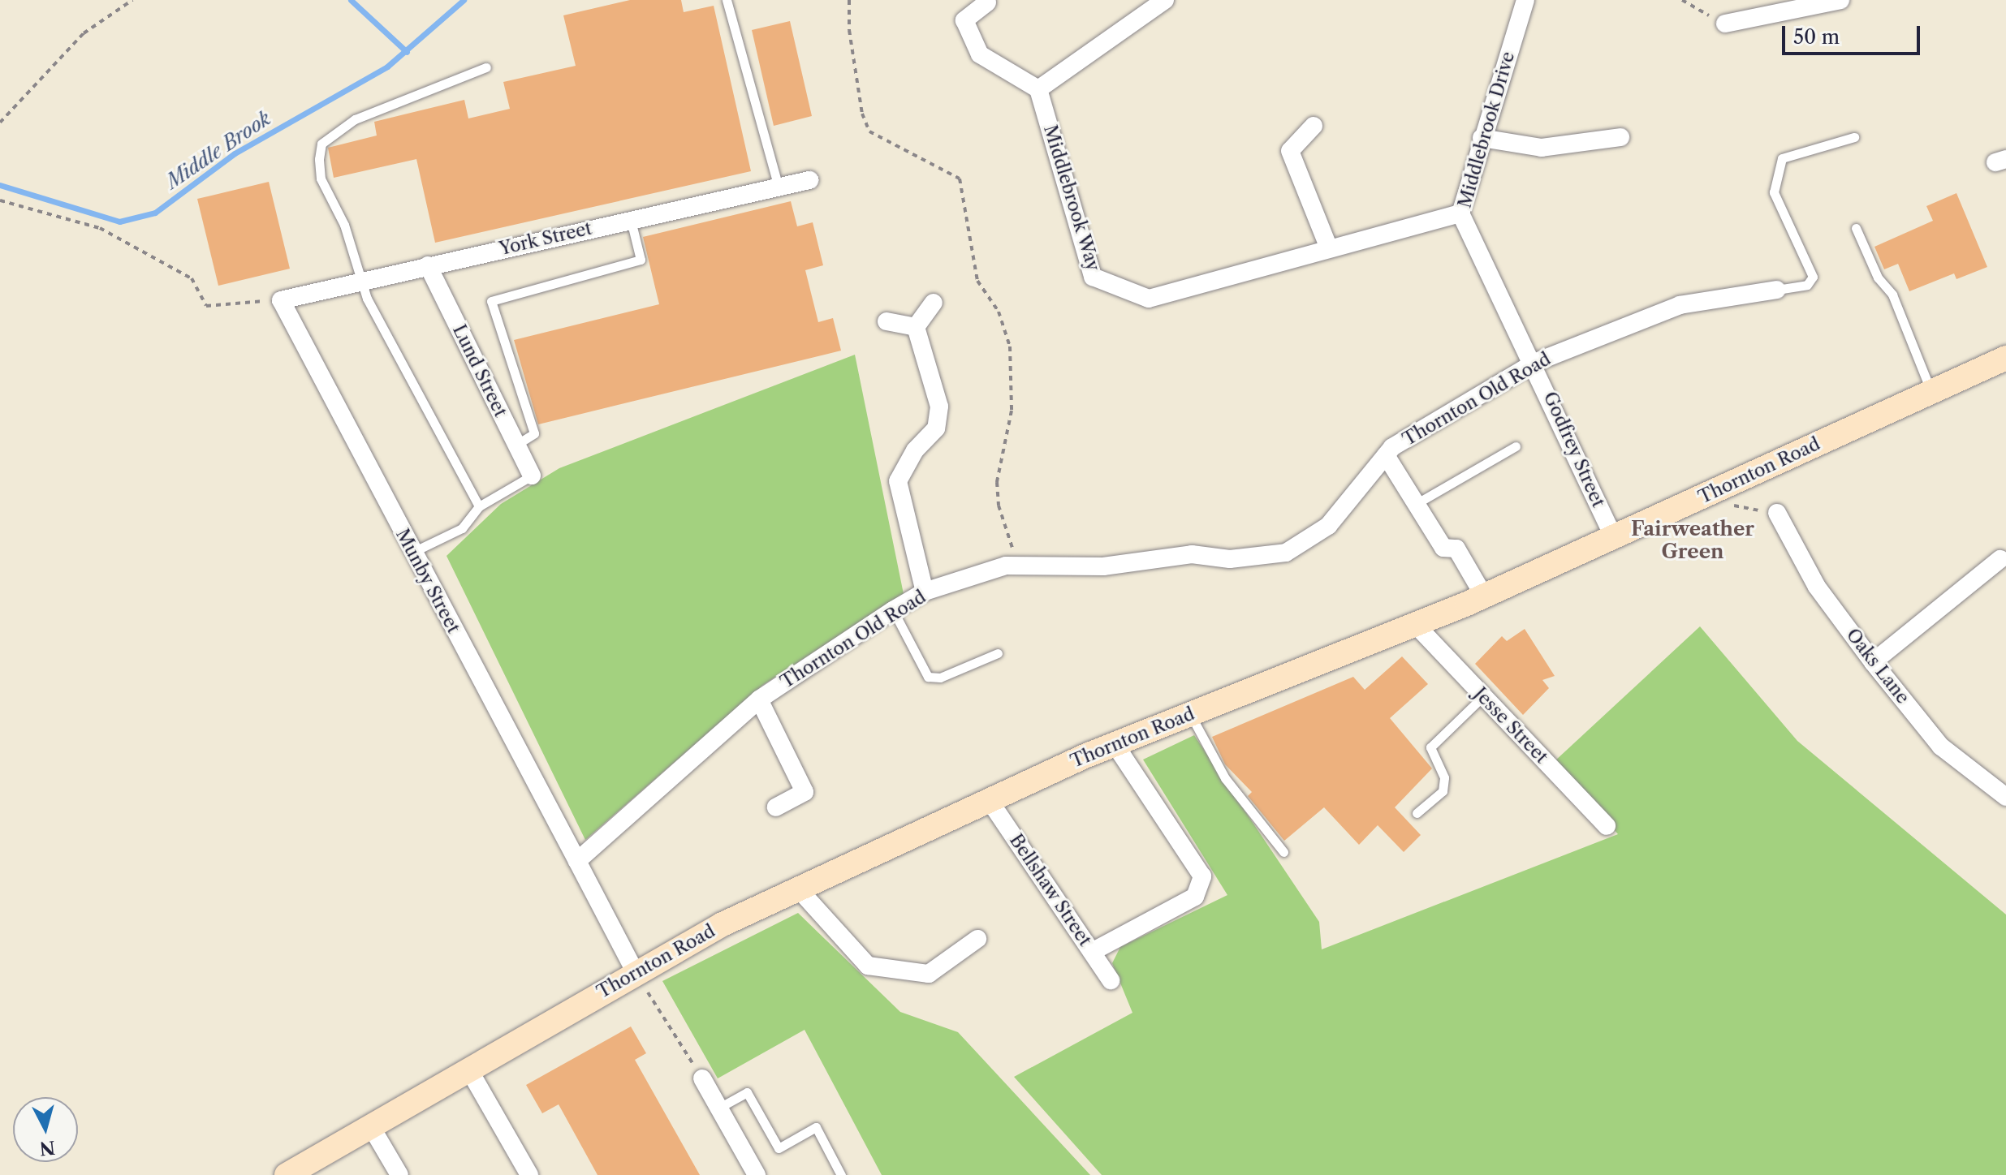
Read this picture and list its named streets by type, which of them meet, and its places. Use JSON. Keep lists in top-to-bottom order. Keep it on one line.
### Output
{"streets":{"main road":["Thornton Road"],"street":["Middlebrook Drive","Middlebrook Way","York Street","Lund Street","Thornton Old Road","Godfrey Street","Munby Street","Oaks Lane","Jesse Street","Bellshaw Street"]},"crossings":[["Middlebrook Drive","Middlebrook Way"],["Middlebrook Drive","Thornton Old Road"],["Middlebrook Drive","Godfrey Street"],["York Street","Lund Street"],["York Street","Munby Street"],["Thornton Old Road","Godfrey Street"],["Thornton Old Road","Munby Street"],["Godfrey Street","Thornton Road"],["Thornton Road","Jesse Street"],["Thornton Road","Bellshaw Street"]],"districts":["Fairweather Green"],"water":["Middle Brook"],"scale_bar":"50 m","north":"bottom"}
